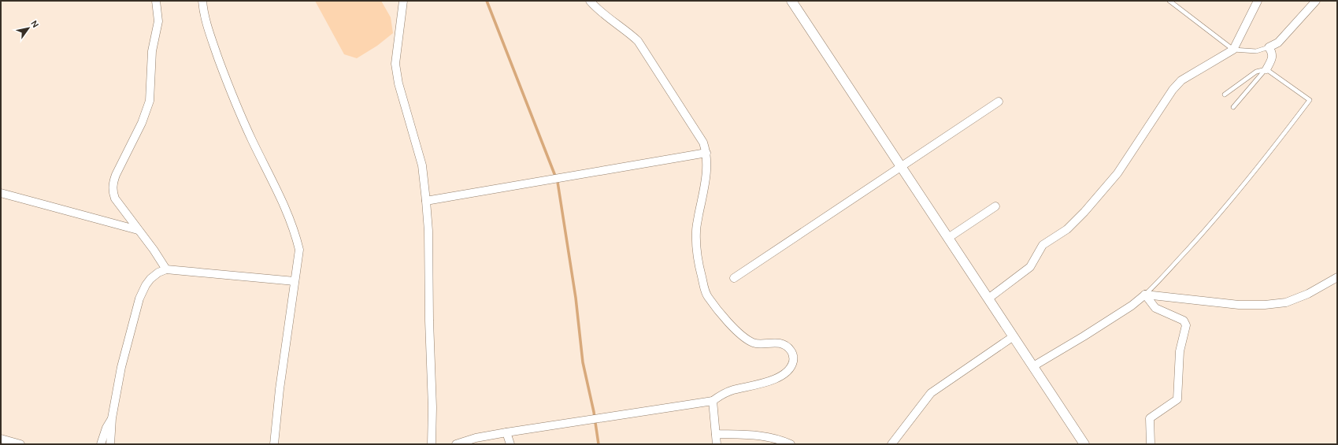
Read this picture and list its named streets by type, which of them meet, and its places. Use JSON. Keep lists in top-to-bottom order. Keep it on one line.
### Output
{"north":"top right"}
